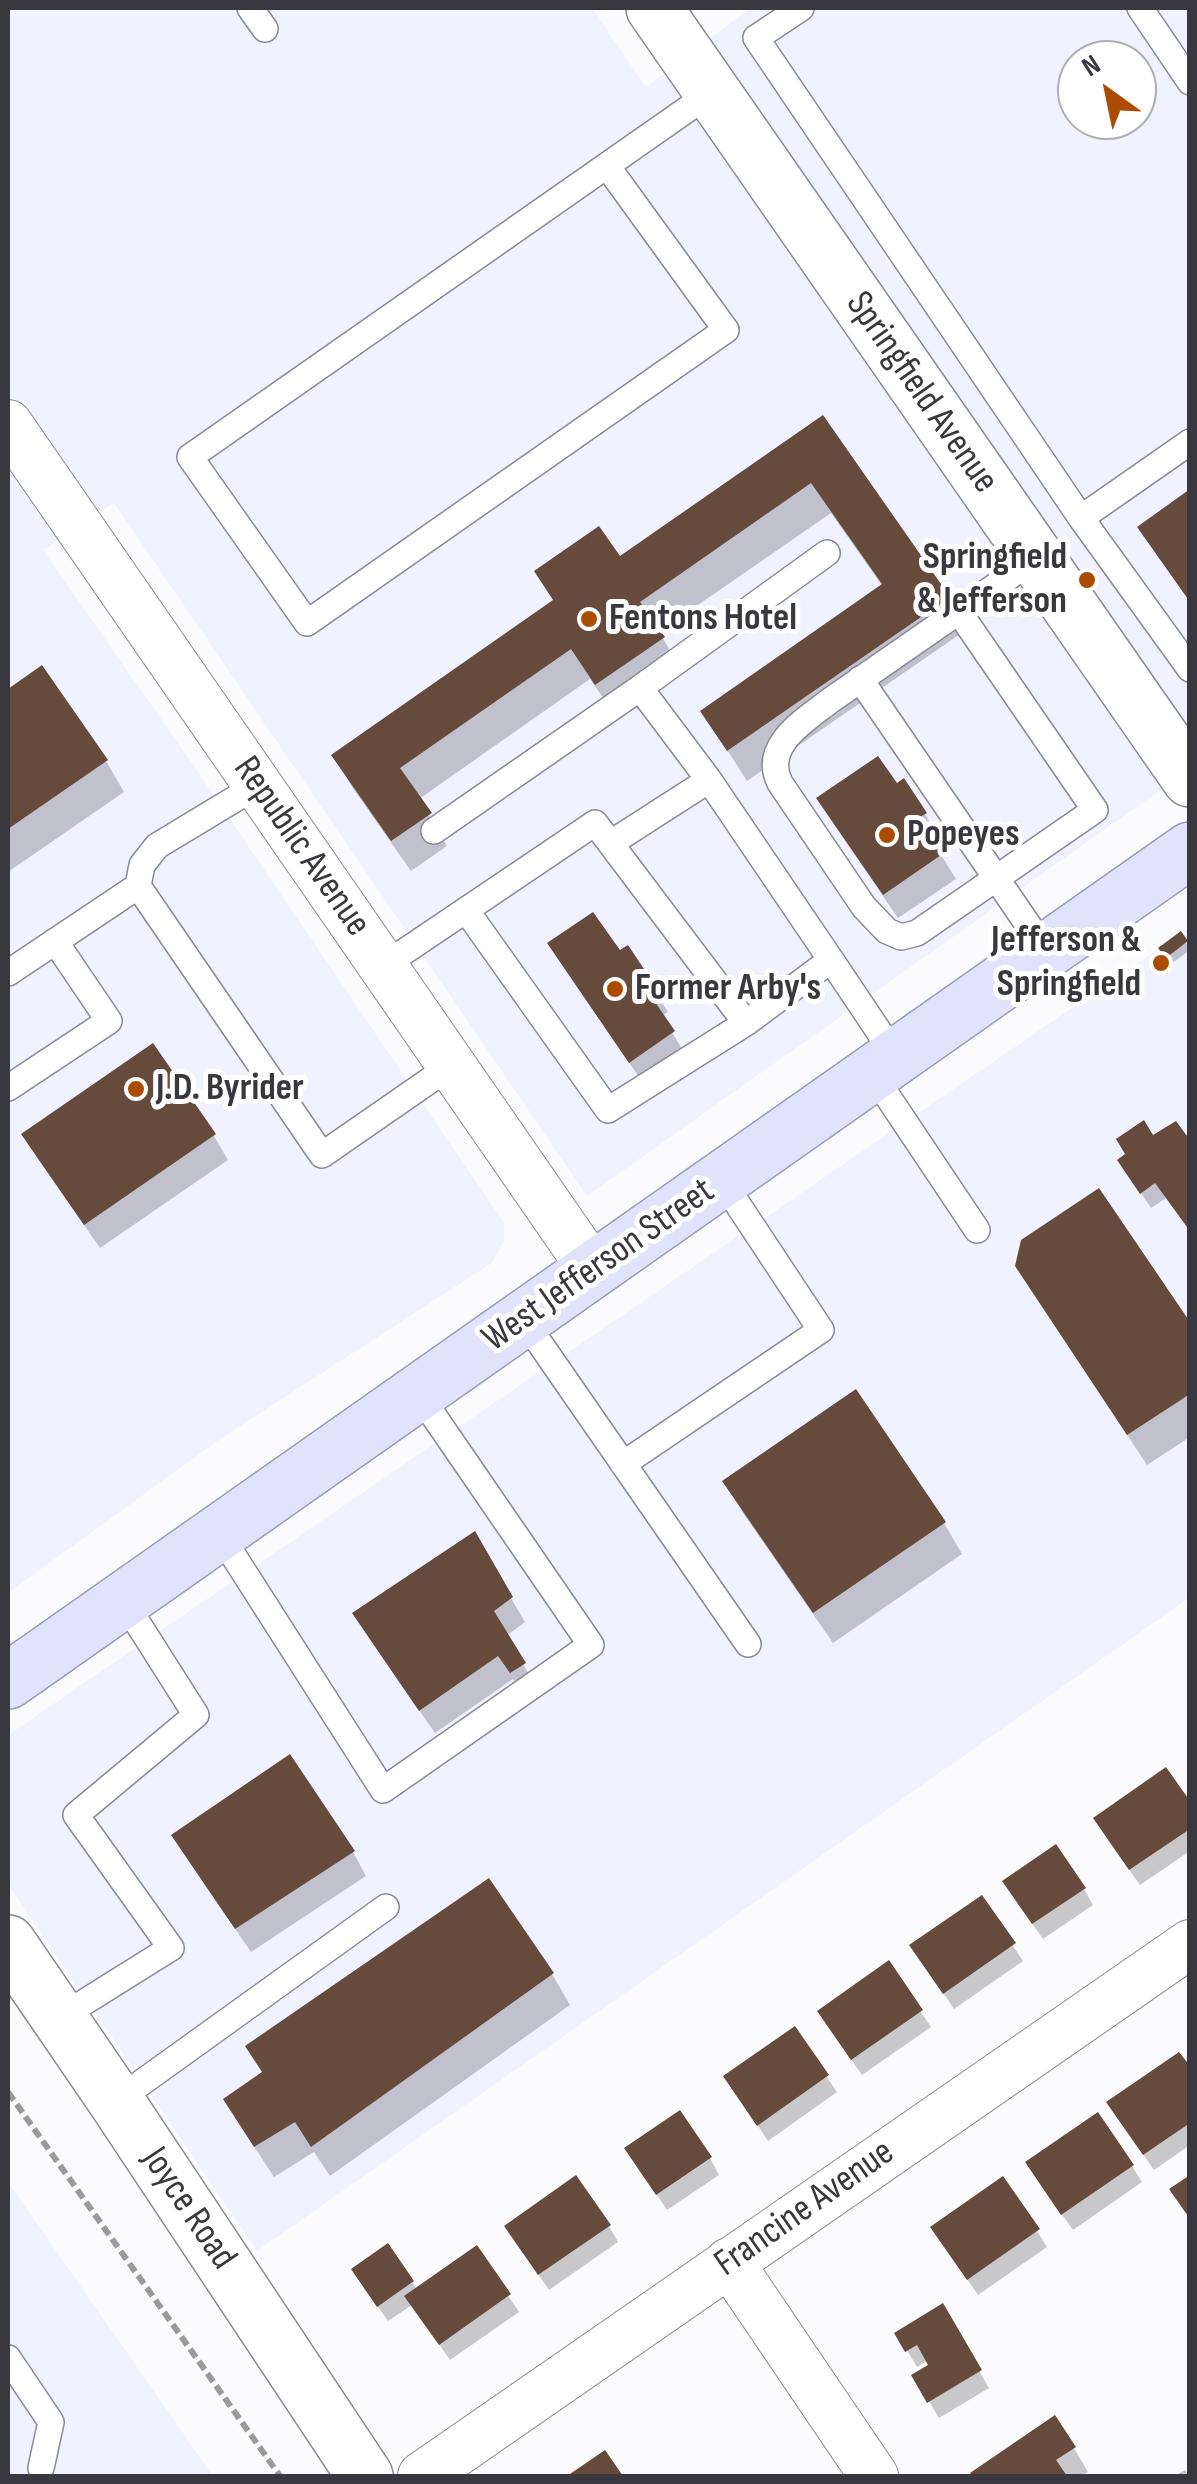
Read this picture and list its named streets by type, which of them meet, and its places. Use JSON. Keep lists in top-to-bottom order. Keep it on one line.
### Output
{"streets":{"main road":["West Jefferson Street"],"street":["Springfield Avenue","Republic Avenue","Joyce Road","Francine Avenue"]},"crossings":[["Republic Avenue","West Jefferson Street"]],"places":["Springfield & Jefferson","Fentons Hotel","Popeyes","Jefferson & Springfield","Former Arby's","J.D. Byrider"],"north":"top left"}
